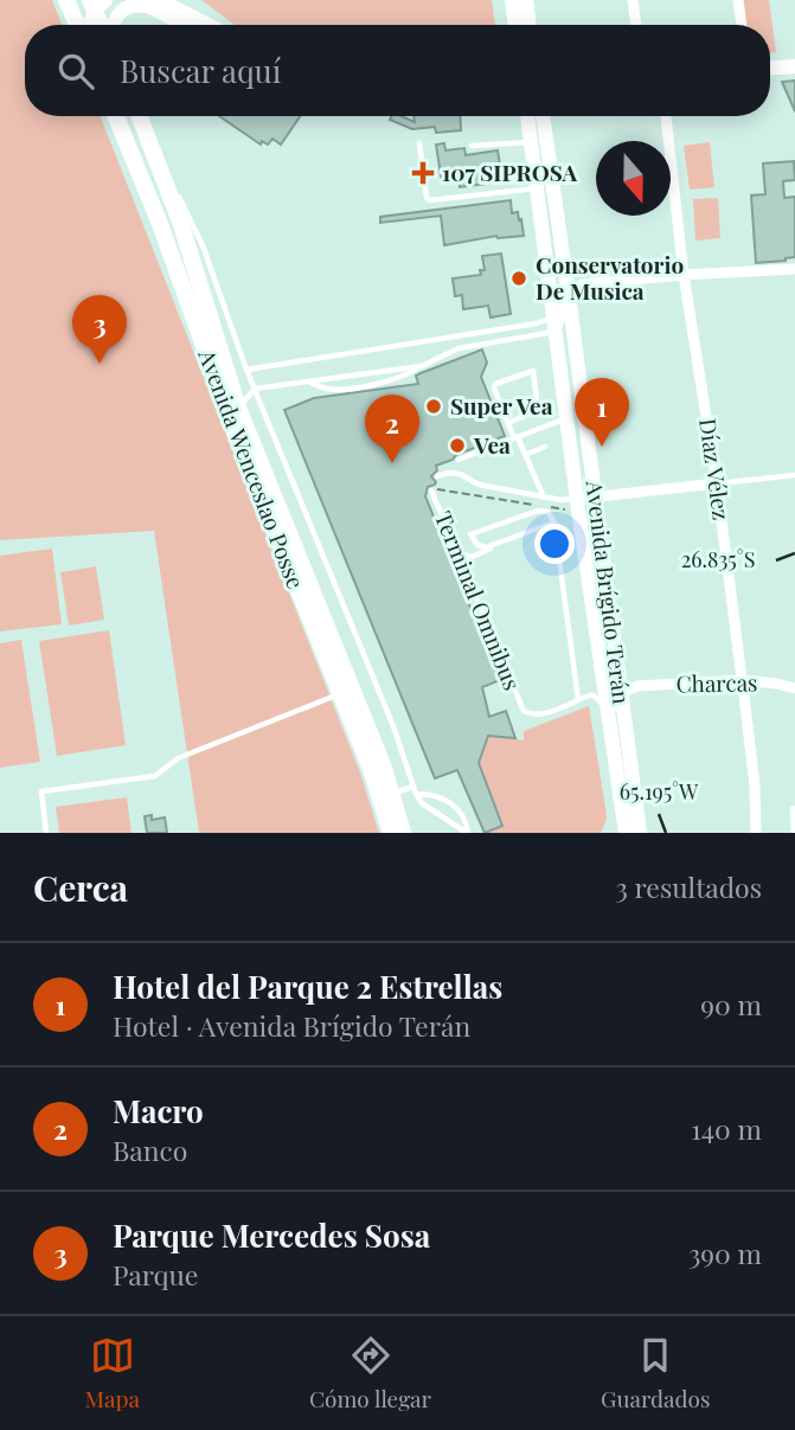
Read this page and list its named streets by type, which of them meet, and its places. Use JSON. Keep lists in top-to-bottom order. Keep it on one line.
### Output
{"streets":{"main road":["Avenida Wenceslao Posse","Avenida Brígido Terán"],"street":["Díaz Vélez","Charcas"],"lane":["Terminal Omnibus"]},"crossings":[["Díaz Vélez","Charcas"],["Avenida Brígido Terán","Terminal Omnibus"],["Avenida Brígido Terán","Charcas"]],"places":{"health":["107 SIPROSA"],"other":["Conservatorio De Musica","Super Vea","Vea"]},"north":"bottom","page":{"search":"Buscar aquí","pins":["3","1","2"],"heading":["Cerca","3 resultados"],"list":[{"mark":"1","name":"Hotel del Parque 2 Estrellas","note":"Hotel · Avenida Brígido Terán","value":"90 m"},{"mark":"2","name":"Macro","note":"Banco","value":"140 m"},{"mark":"3","name":"Parque Mercedes Sosa","note":"Parque","value":"390 m"}],"nav":["Mapa","Cómo llegar","Guardados"]},"coordinates":["26.835°S","65.195°W"]}
